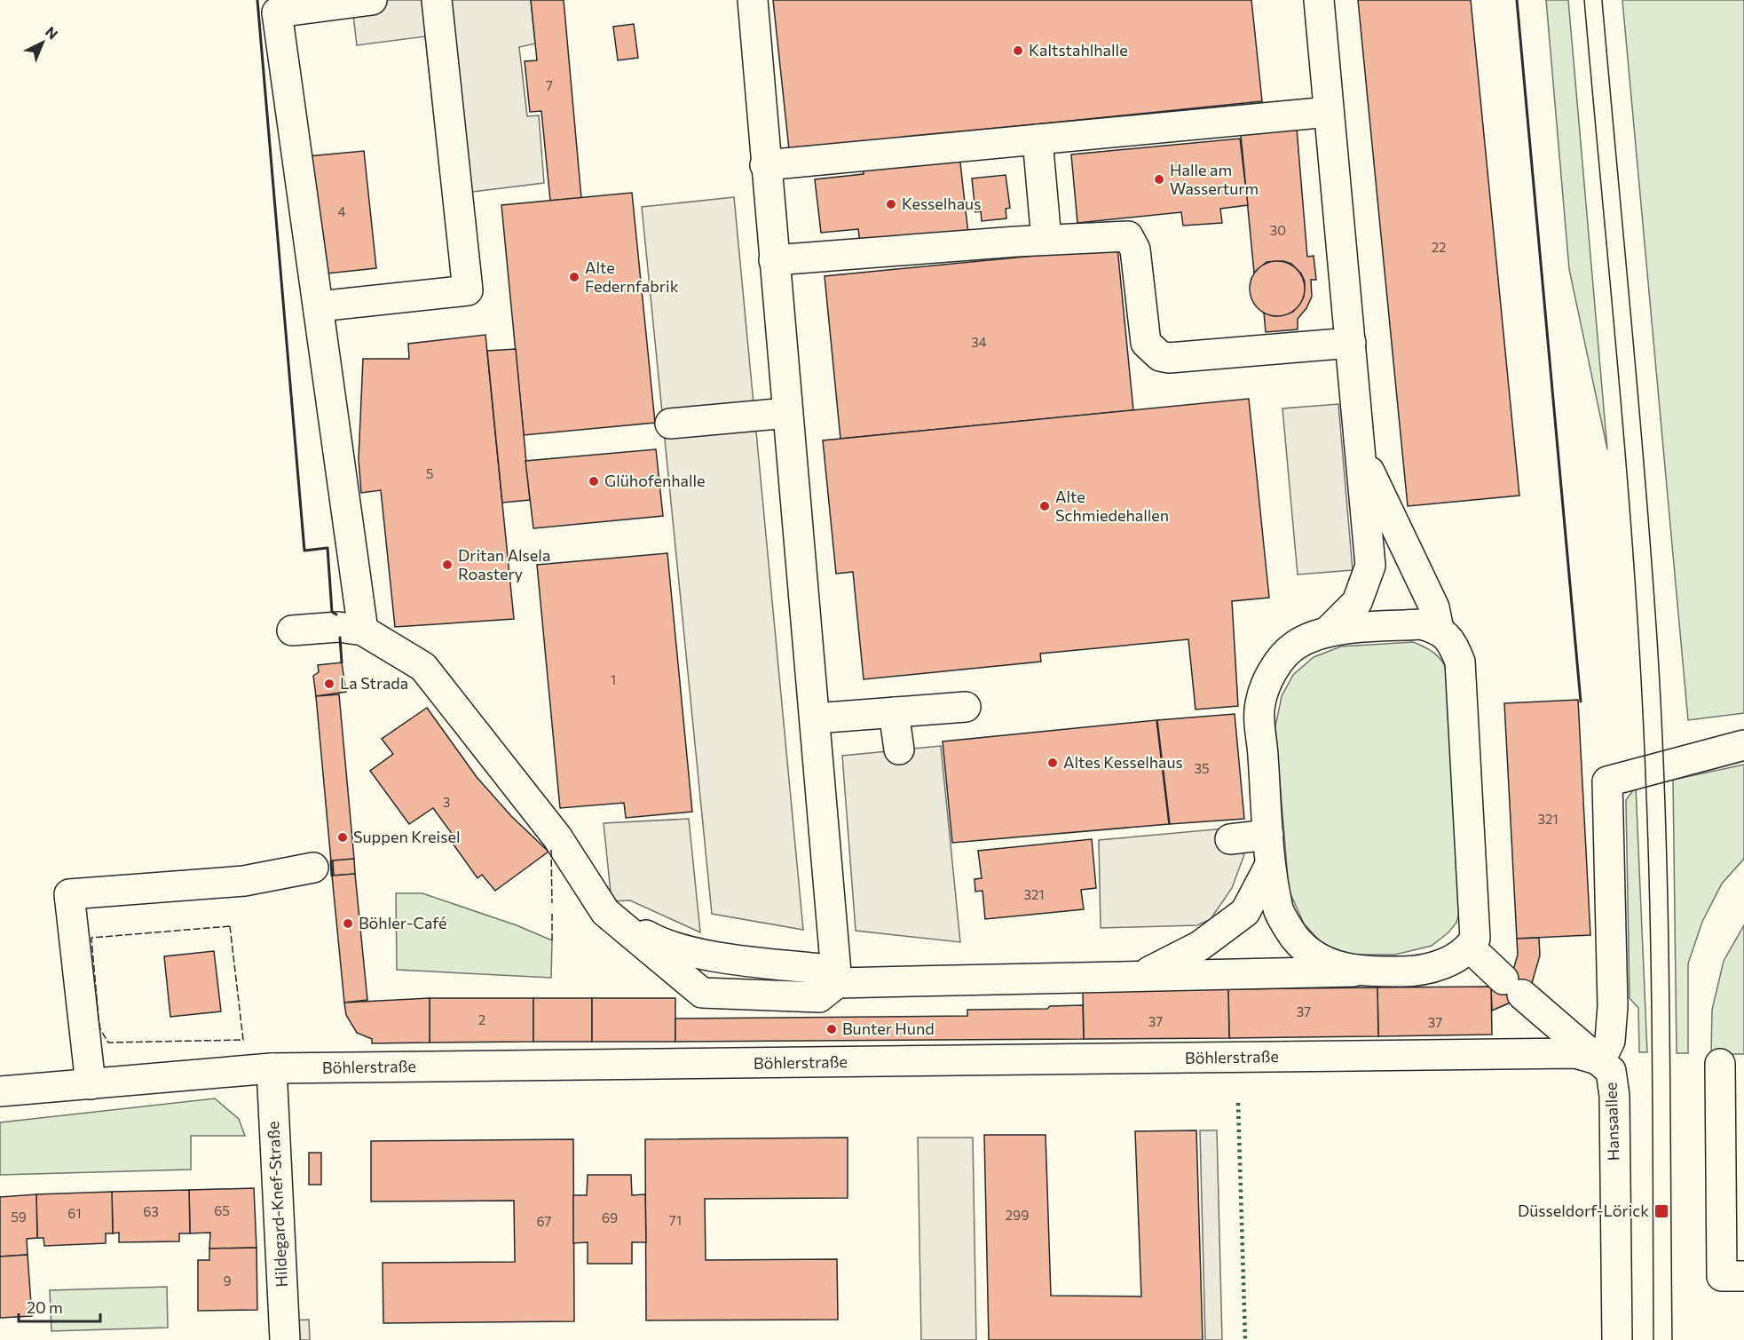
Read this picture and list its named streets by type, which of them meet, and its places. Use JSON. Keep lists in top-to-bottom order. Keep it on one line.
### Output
{"streets":{"street":["Böhlerstraße","Hansaallee","Hildegard-Knef-Straße"]},"crossings":[["Böhlerstraße","Hansaallee"],["Böhlerstraße","Hildegard-Knef-Straße"]],"places":{"other":["Kaltstahlhalle","Halle am Wasserturm","Kesselhaus","Alte Federnfabrik","Glühofenhalle","Alte Schmiedehallen","Dritan Alsela Roastery","La Strada","Altes Kesselhaus","Suppen Kreisel","Böhler-Café","Bunter Hund"],"transit":["Düsseldorf-Lörick"]},"house_numbers":["7","4","30","22","34","5","1","35","3","321","321","37","2","37","37","65","63","61","299","59","69","71","67","9"],"scale_bar":"20 m","north":"top right"}
